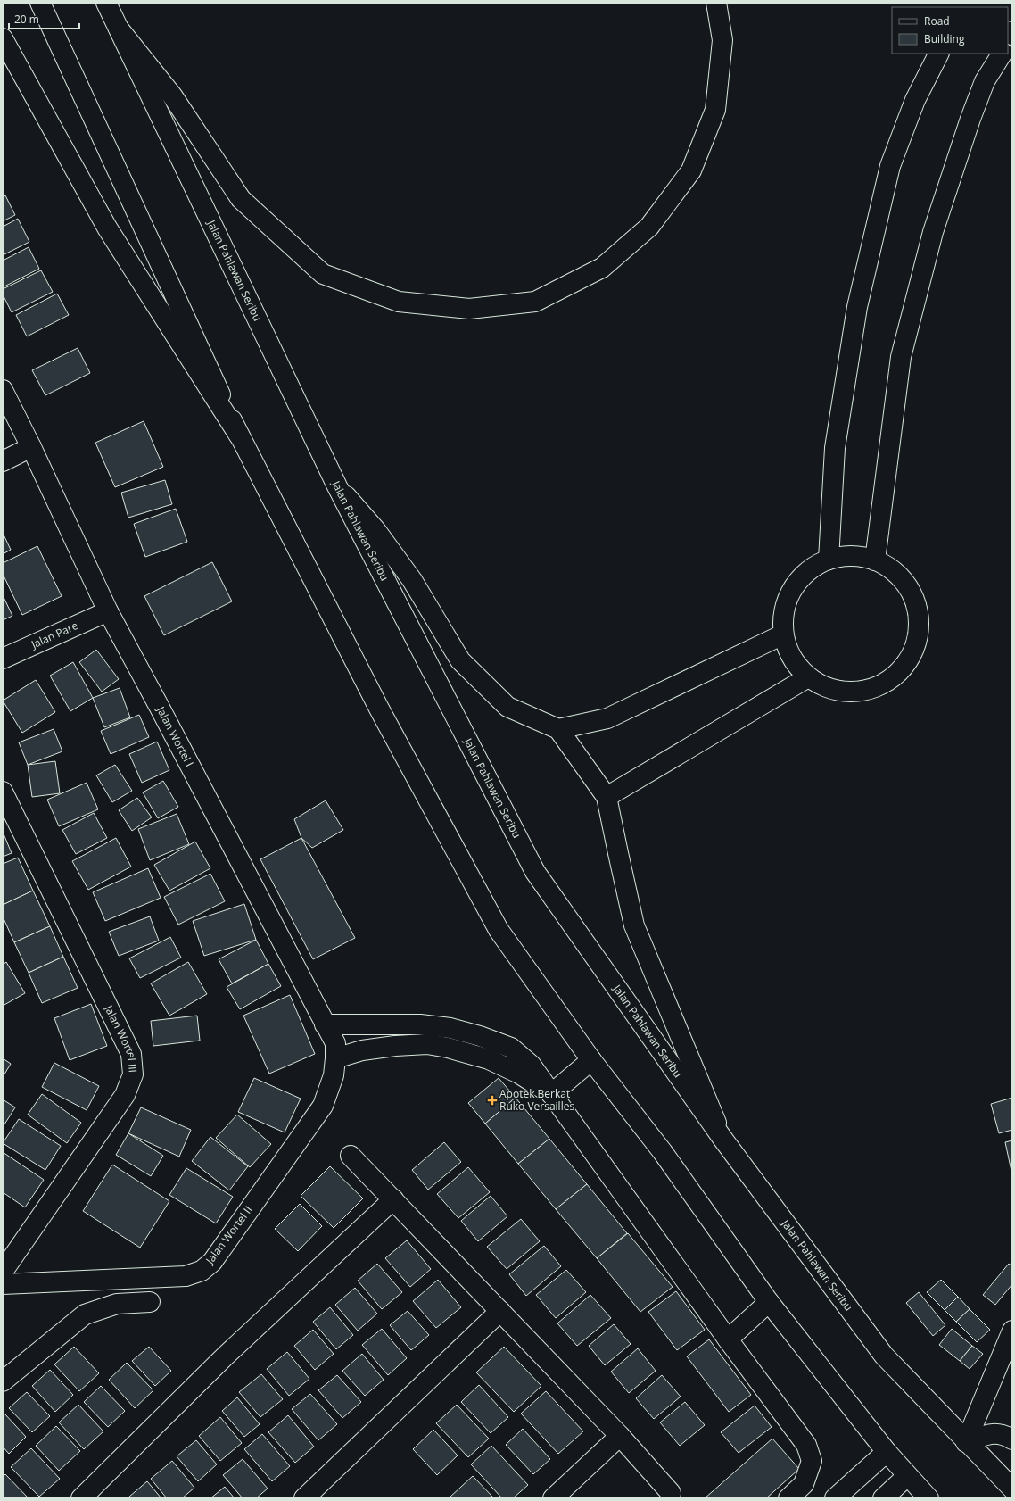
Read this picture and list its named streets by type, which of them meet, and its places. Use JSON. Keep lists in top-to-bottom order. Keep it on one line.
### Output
{"streets":{"main road":["Jalan Pahlawan Seribu","Jalan Pare","Jalan Wortel I","Jalan Wortel III","Jalan Wortel II"]},"crossings":[["Jalan Pare","Jalan Wortel I"],["Jalan Wortel I","Jalan Wortel II"]],"places":{"health":["Apotek Berkat Ruko Versailles"]},"legend":["Road","Building"],"scale_bar":"20 m"}
